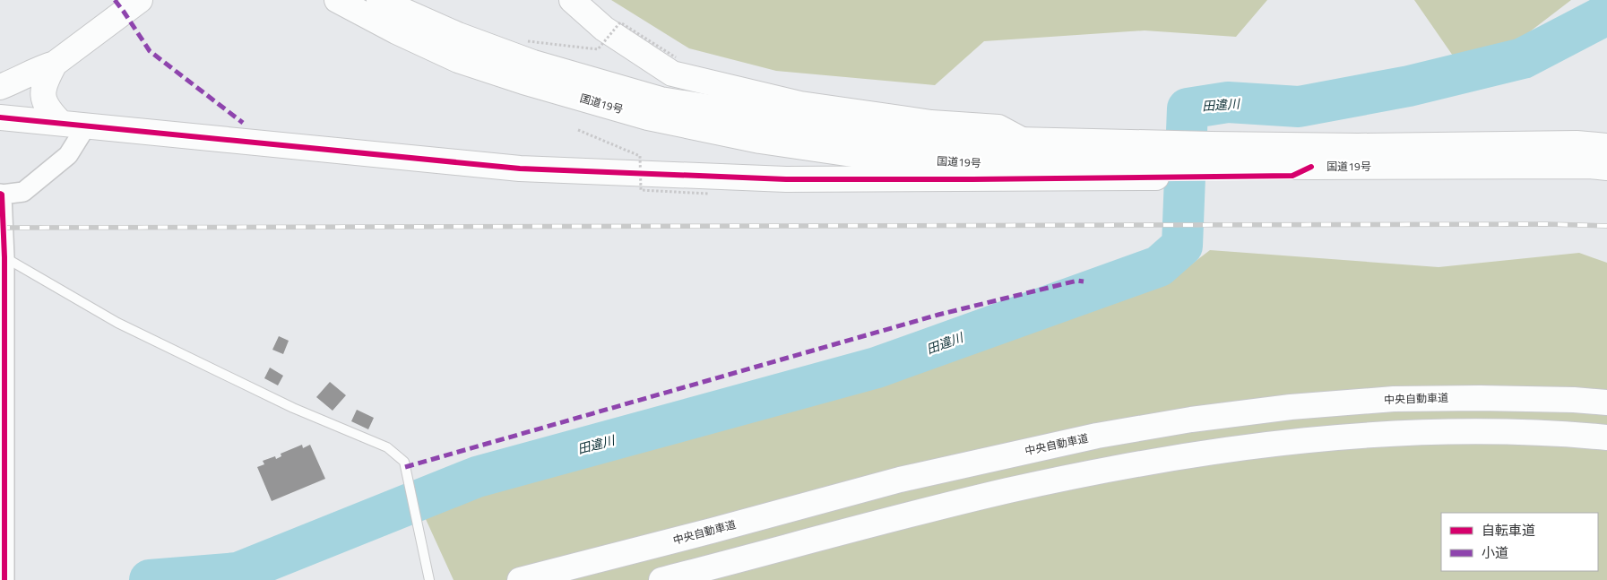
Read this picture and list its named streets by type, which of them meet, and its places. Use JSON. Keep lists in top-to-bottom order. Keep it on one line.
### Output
{"streets":{"main road":["国道19号","中央自動車道"]},"water":["田違川"],"legend":["自転車道","小道"]}
